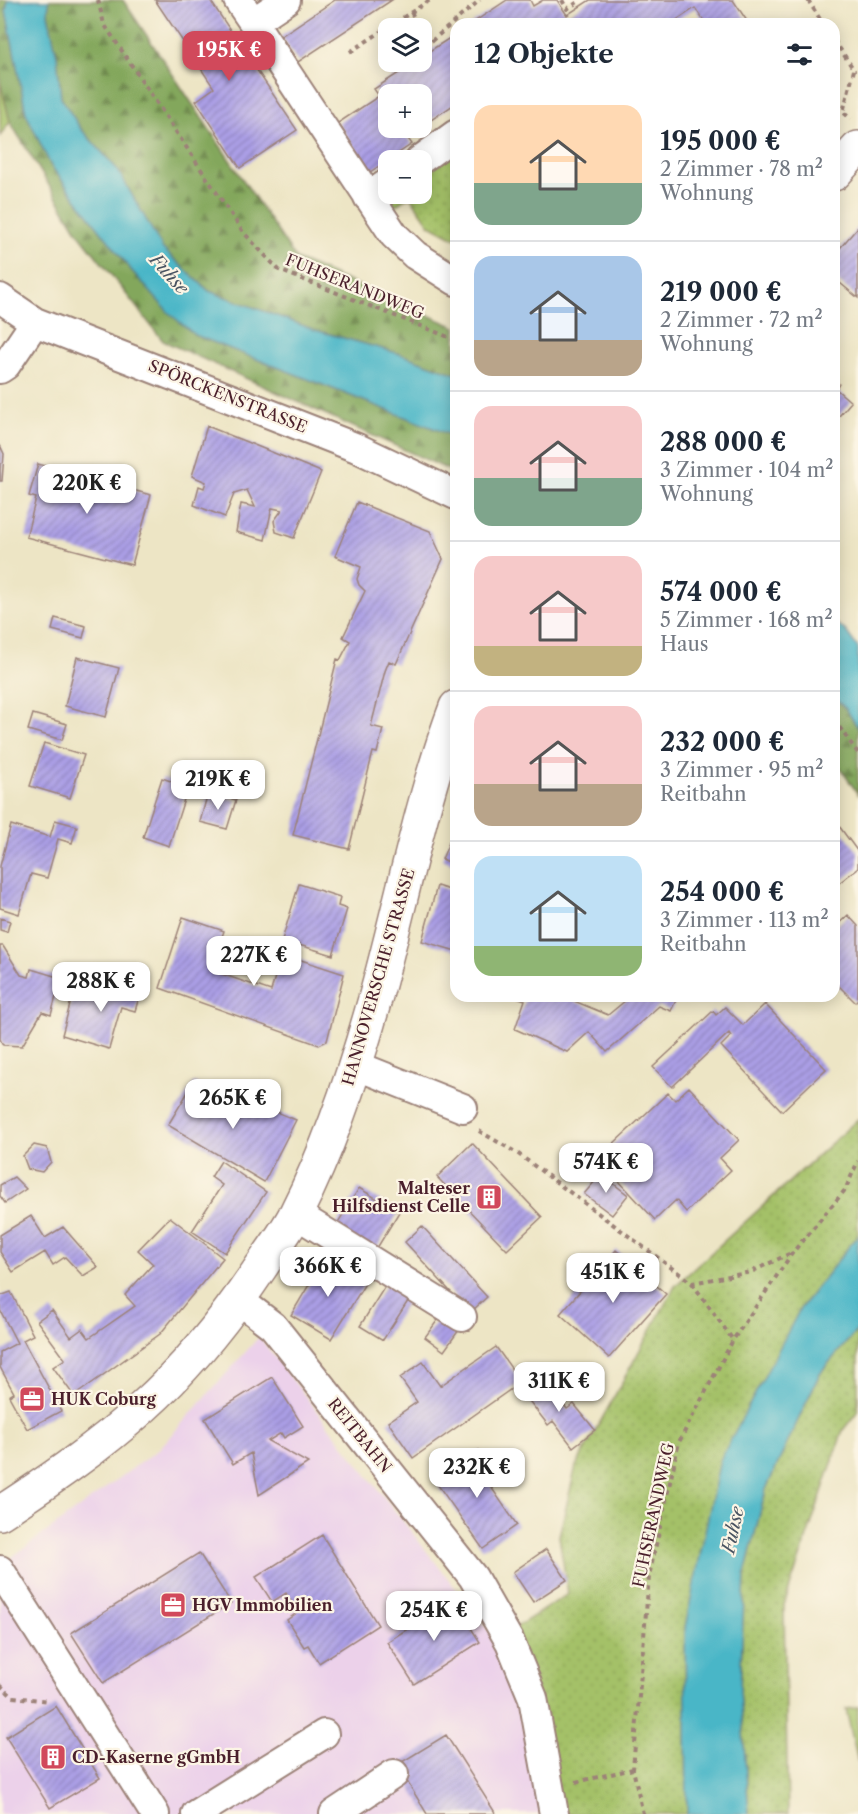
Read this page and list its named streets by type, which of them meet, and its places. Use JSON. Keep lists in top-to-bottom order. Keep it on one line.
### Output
{"streets":{"main road":["HANNOVERSCHE STRASSE"],"street":["SPÖRCKENSTRASSE","REITBAHN"],"path":["FUHSERANDWEG"]},"crossings":[["HANNOVERSCHE STRASSE","REITBAHN"]],"water":["Fuhse"],"places":{"building":["Malteser Hilfsdienst Celle","CD-Kaserne gGmbH"],"office":["HUK Coburg","HGV Immobilien"]},"page":{"map_buttons":["+","−"],"heading":"12 Objekte","price":["195K €","220K €","219K €","227K €","288K €","265K €","574K €","366K €","451K €","311K €","232K €","254K €"],"list":[{"name":"195 000 €","note":"2 Zimmer · 78 m² · Wohnung"},{"name":"219 000 €","note":"2 Zimmer · 72 m² · Wohnung"},{"name":"288 000 €","note":"3 Zimmer · 104 m² · Wohnung"},{"name":"574 000 €","note":"5 Zimmer · 168 m² · Haus"},{"name":"232 000 €","note":"3 Zimmer · 95 m² · Reitbahn"},{"name":"254 000 €","note":"3 Zimmer · 113 m² · Reitbahn"}]}}
